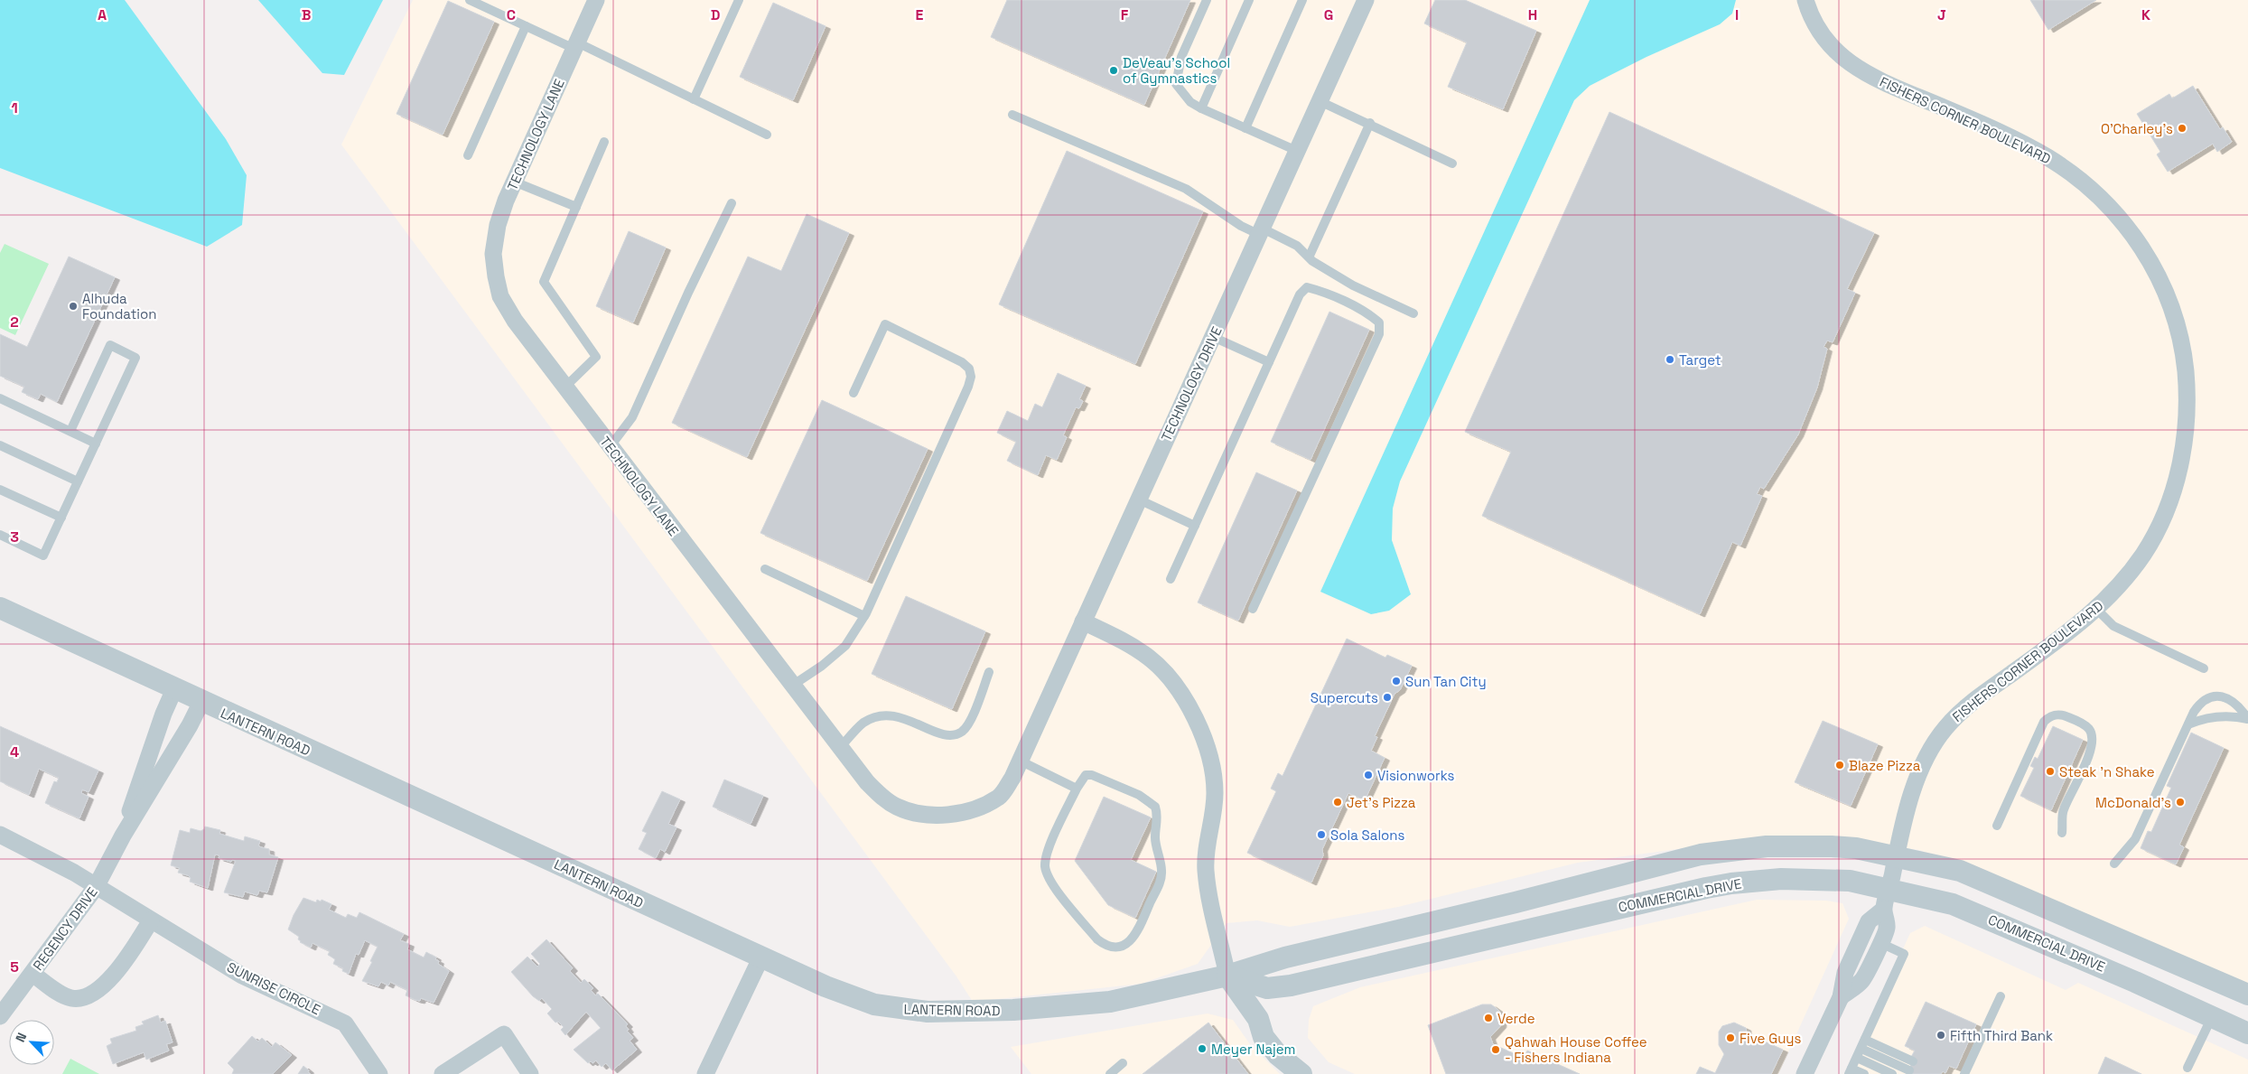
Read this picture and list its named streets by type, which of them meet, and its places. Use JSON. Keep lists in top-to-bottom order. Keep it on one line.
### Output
{"streets":{"street":["FISHERS CORNER BOULEVARD","TECHNOLOGY LANE","TECHNOLOGY DRIVE","LANTERN ROAD","COMMERCIAL DRIVE","REGENCY DRIVE","SUNRISE CIRCLE"]},"crossings":[["FISHERS CORNER BOULEVARD","COMMERCIAL DRIVE"],["TECHNOLOGY LANE","TECHNOLOGY DRIVE"],["LANTERN ROAD","COMMERCIAL DRIVE"],["LANTERN ROAD","REGENCY DRIVE"],["REGENCY DRIVE","SUNRISE CIRCLE"]],"places":["DeVeau's School of Gymnastics","O'Charley's","Alhuda Foundation","Target","Sun Tan City","Supercuts","Blaze Pizza","Steak 'n Shake","Visionworks","Jet's Pizza","McDonald's","Sola Salons","Verde","Fifth Third Bank","Five Guys","Meyer Najem","Qahwah House Coffee - Fishers Indiana"],"north":"top left","grid":{"columns":["A","B","C","D","E","F","G","H","I","J","K"],"rows":["1","2","3","4","5"]}}
